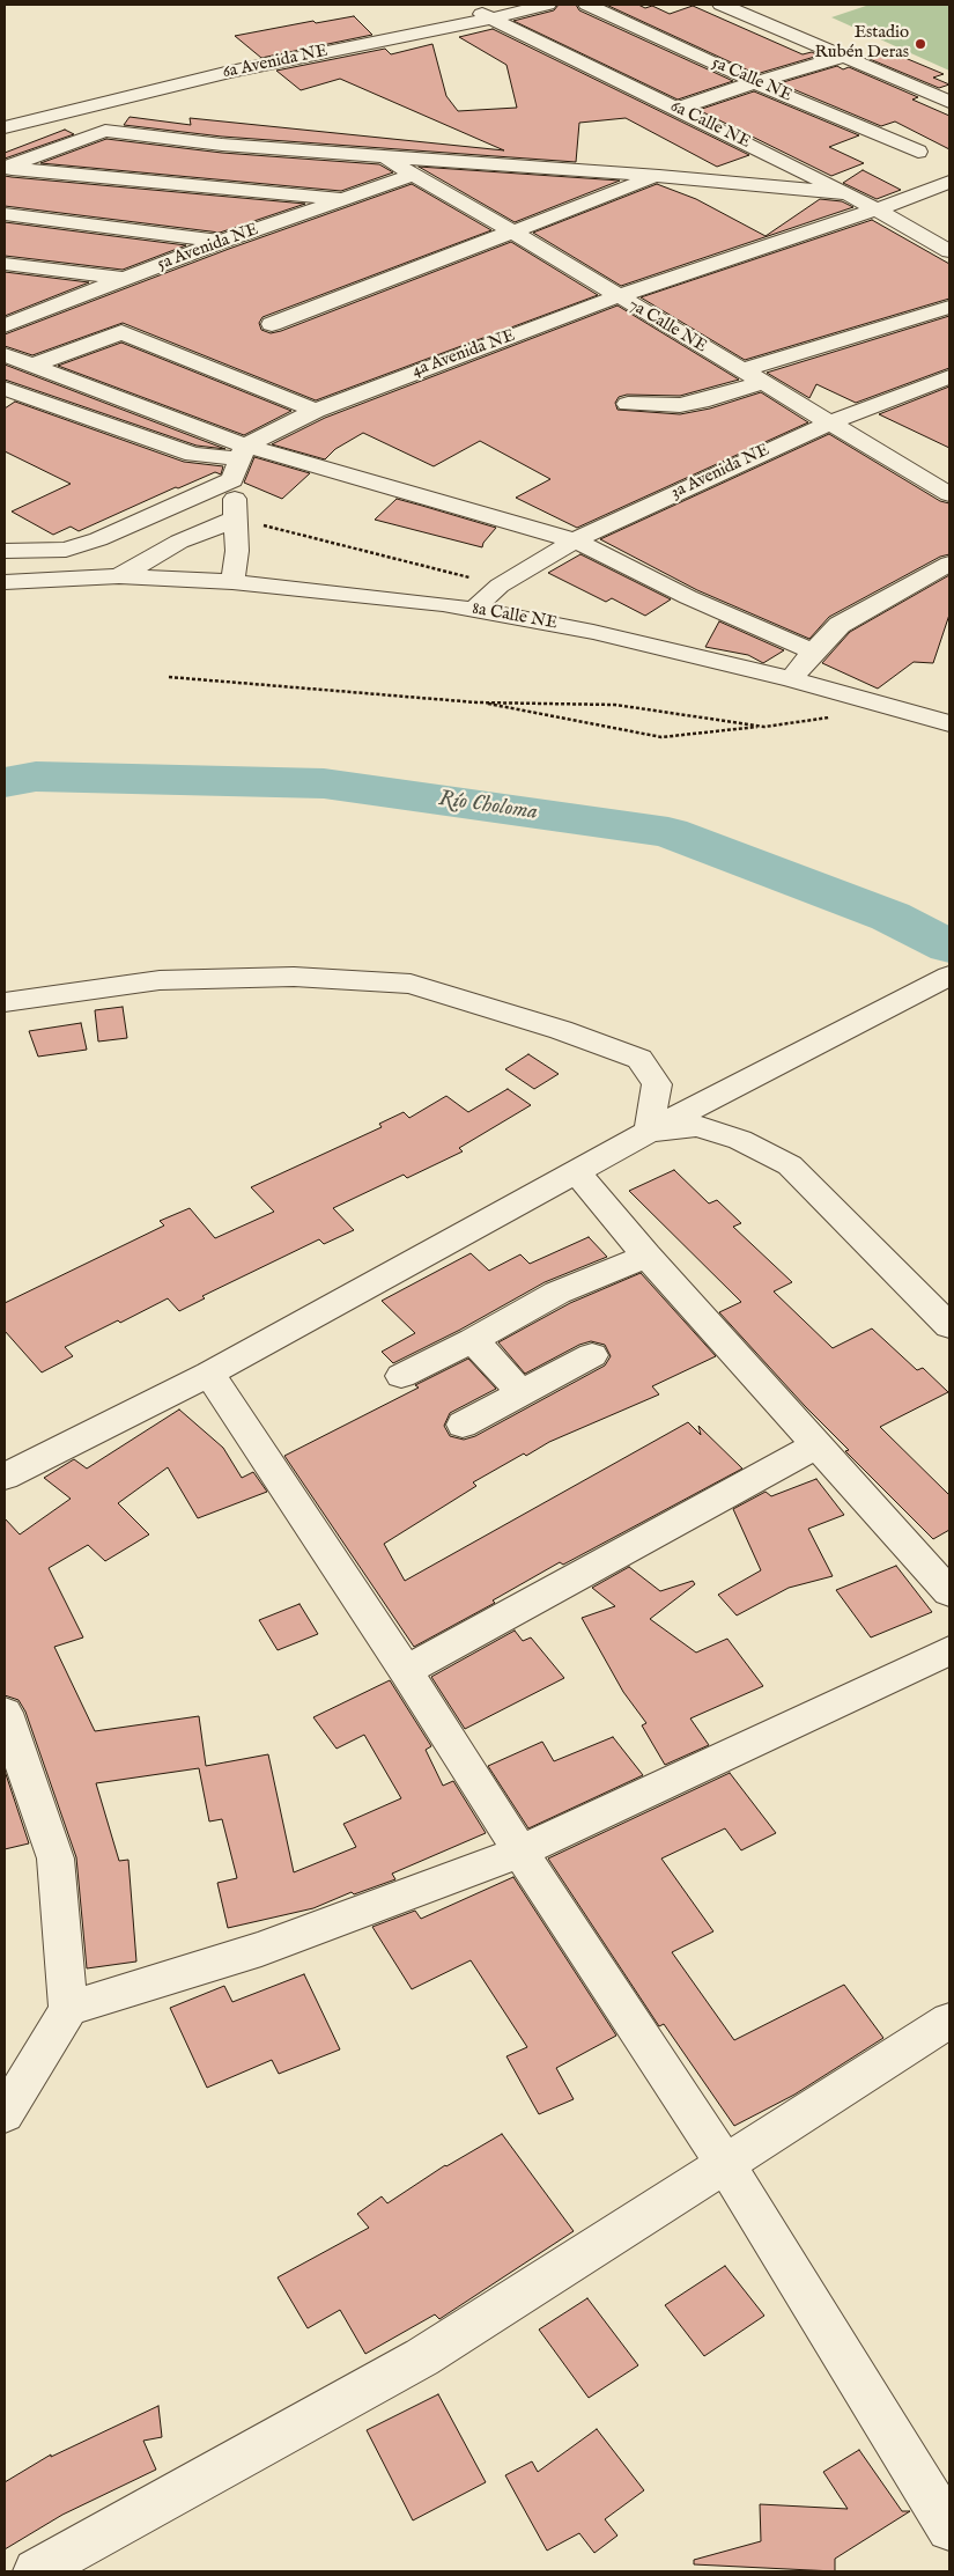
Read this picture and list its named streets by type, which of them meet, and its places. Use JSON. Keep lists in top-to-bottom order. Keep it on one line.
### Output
{"streets":{"street":["6a Avenida NE","5a Calle NE","6a Calle NE","5a Avenida NE","7a Calle NE","4a Avenida NE","3a Avenida NE","8a Calle NE"]},"crossings":[["6a Avenida NE","6a Calle NE"],["6a Calle NE","4a Avenida NE"],["5a Avenida NE","7a Calle NE"],["7a Calle NE","4a Avenida NE"],["7a Calle NE","3a Avenida NE"],["3a Avenida NE","8a Calle NE"]],"water":["Río Choloma"],"places":["Estadio Rubén Deras"]}
